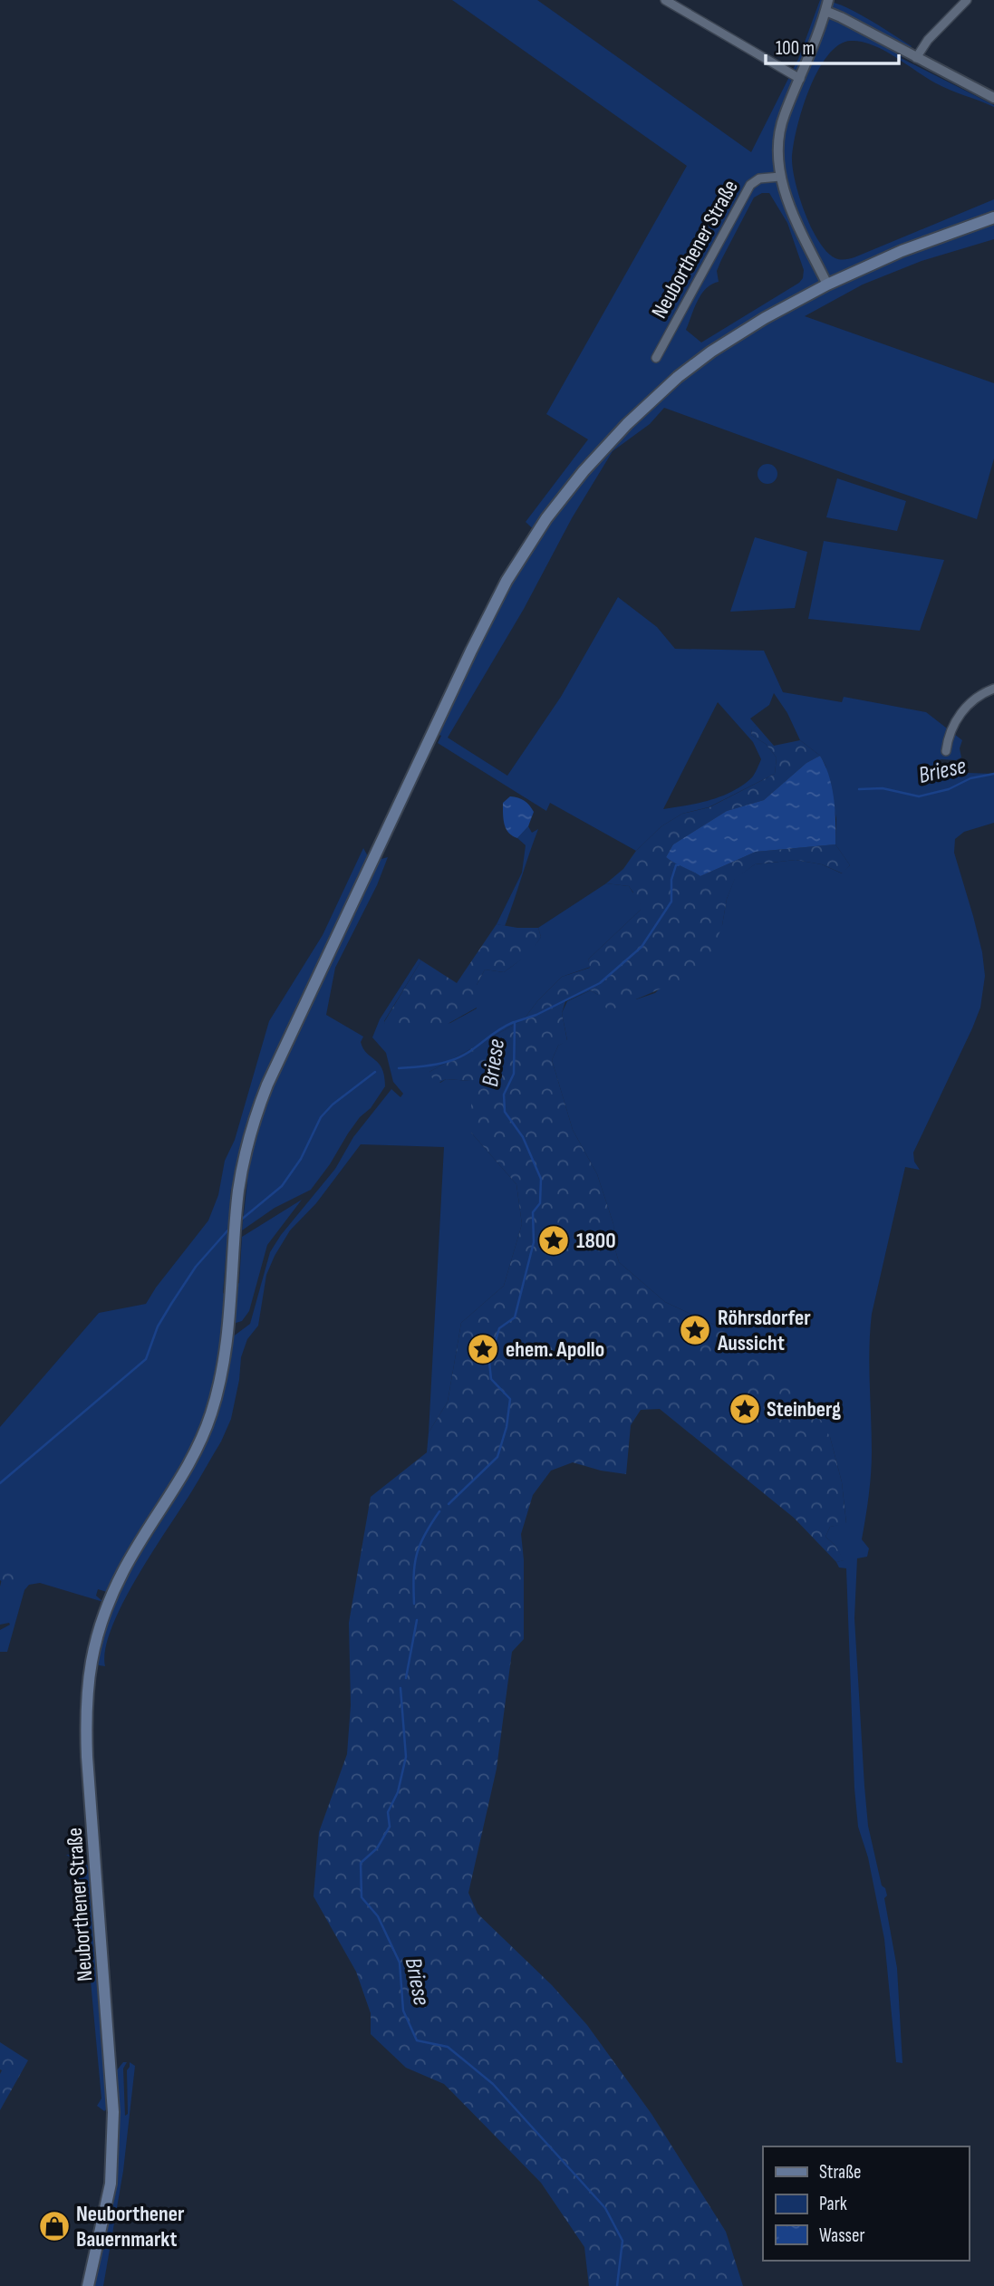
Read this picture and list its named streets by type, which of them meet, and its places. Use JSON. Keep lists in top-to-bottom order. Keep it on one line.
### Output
{"streets":{"main road":["Neuborthener Straße"]},"water":["Briese"],"places":{"place":["1800","Röhrsdorfer Aussicht","ehem. Apollo","Steinberg"],"shop":["Neuborthener Bauernmarkt"]},"legend":["Straße","Park","Wasser"],"scale_bar":"100 m"}
